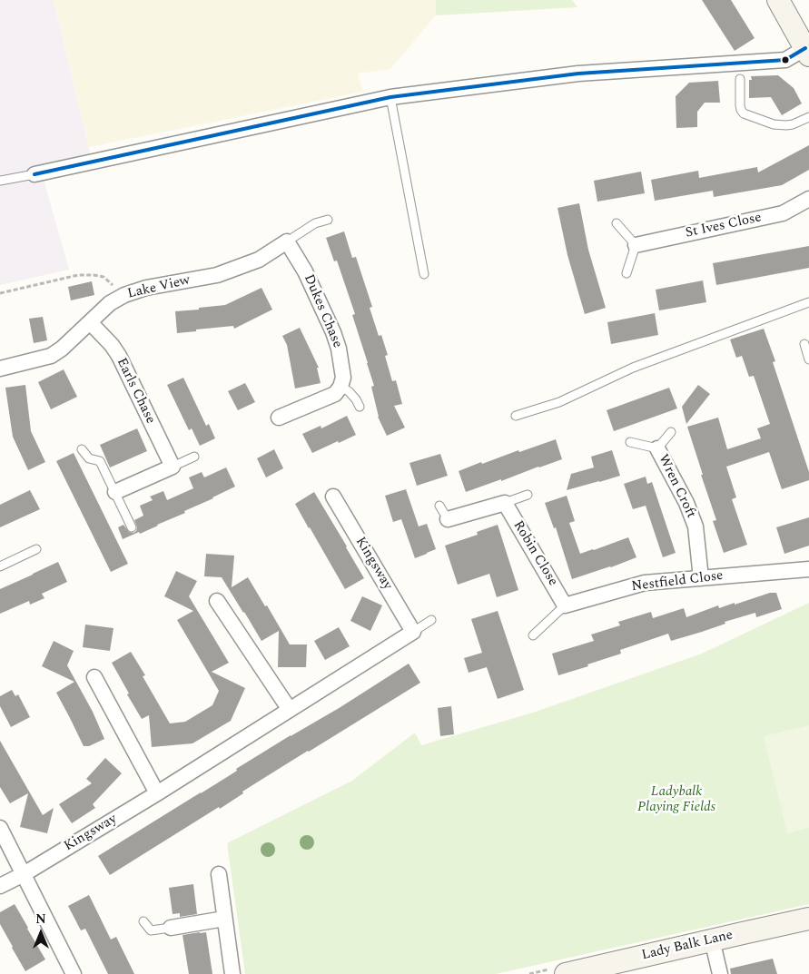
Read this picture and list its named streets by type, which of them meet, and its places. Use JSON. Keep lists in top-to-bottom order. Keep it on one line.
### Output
{"streets":{"street":["St Ives Close","Lake View","Dukes Chase","Earls Chase","Wren Croft","Robin Close","Kingsway","Nestfield Close","Lady Balk Lane"]},"crossings":[["Lake View","Dukes Chase"],["Lake View","Earls Chase"],["Wren Croft","Nestfield Close"],["Robin Close","Nestfield Close"]],"parks":["Ladybalk Playing Fields"],"north":"top"}
